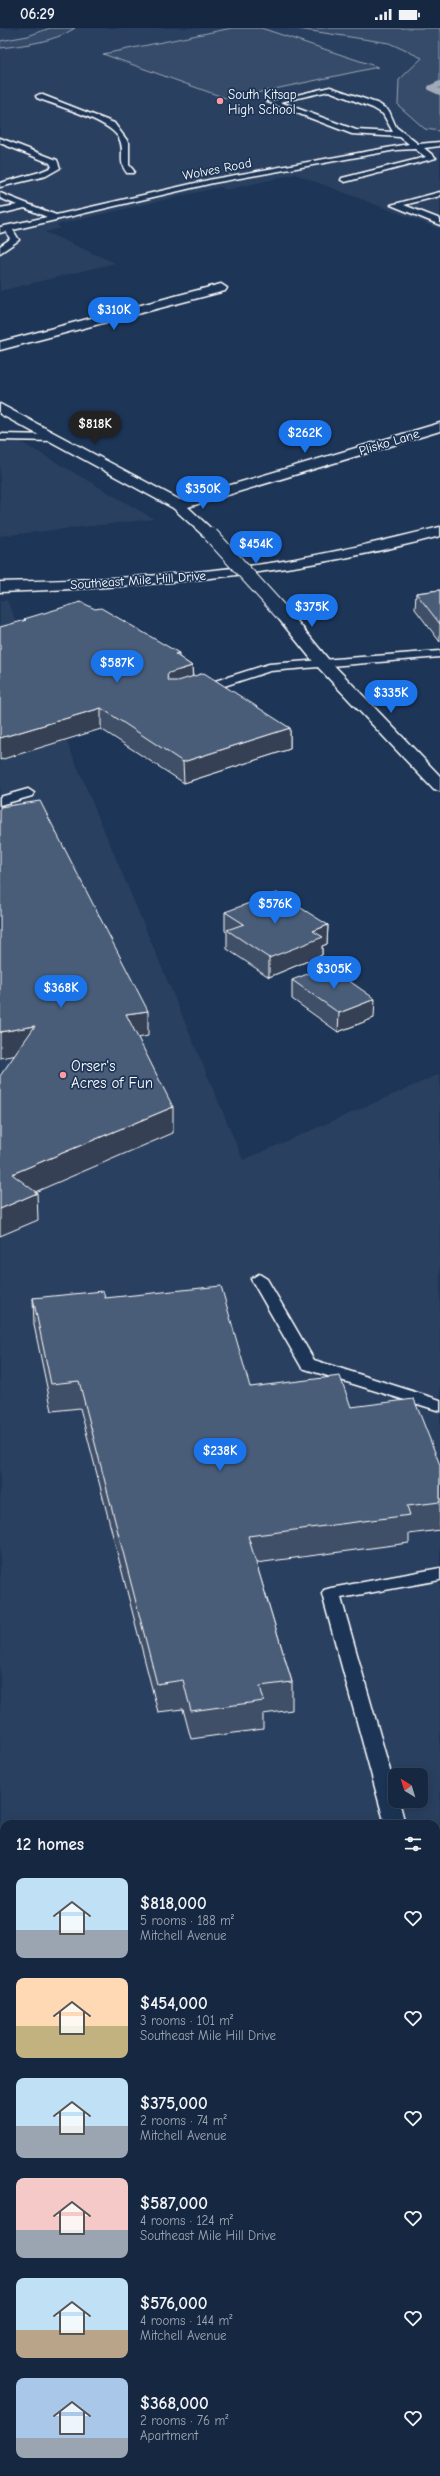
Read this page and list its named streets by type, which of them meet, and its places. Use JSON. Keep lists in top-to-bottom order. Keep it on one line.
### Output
{"streets":{"street":["Plisko Lane","Southeast Mile Hill Drive"],"lane":["Wolves Road"]},"places":["South Kitsap High School","Orser's Acres of Fun"],"north":"top left","page":{"status":"06:29","price":["$310K","$818K","$262K","$350K","$454K","$375K","$587K","$335K","$576K","$305K","$368K","$238K"],"heading":"12 homes","list":[{"name":"$818,000","note":"5 rooms · 188 m² · Mitchell Avenue"},{"name":"$454,000","note":"3 rooms · 101 m² · Southeast Mile Hill Drive"},{"name":"$375,000","note":"2 rooms · 74 m² · Mitchell Avenue"},{"name":"$587,000","note":"4 rooms · 124 m² · Southeast Mile Hill Drive"},{"name":"$576,000","note":"4 rooms · 144 m² · Mitchell Avenue"},{"name":"$368,000","note":"2 rooms · 76 m² · Apartment"}]}}
